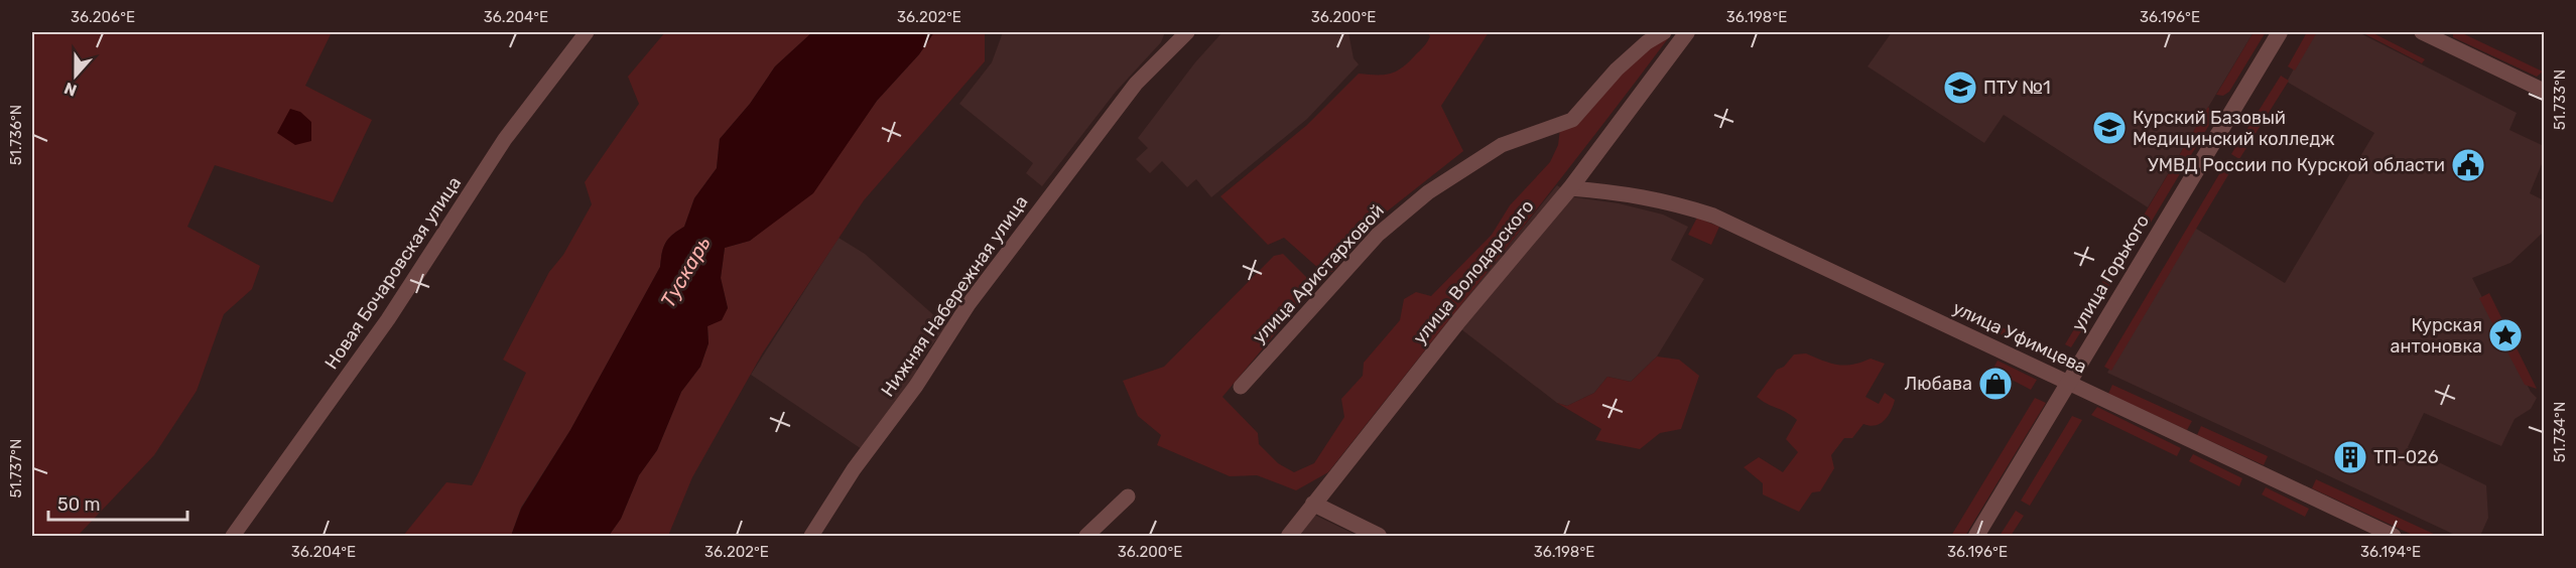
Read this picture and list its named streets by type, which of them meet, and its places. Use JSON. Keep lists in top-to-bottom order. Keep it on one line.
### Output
{"streets":{"street":["улица Володарского","Новая Бочаровская улица","улица Горького","улица Аристарховой","Нижняя Набережная улица","улица Уфимцева"]},"crossings":[["улица Володарского","улица Уфимцева"],["улица Горького","улица Уфимцева"]],"water":["Тускарь"],"places":{"school or university":["ПТУ №1","Курский Базовый Медицинский колледж"],"public building":["УМВД России по Курской области"],"place":["Курская антоновка"],"shop":["Любава"],"building":["ТП-026"]},"scale_bar":"50 m","north":"bottom","coordinates":["36.206°E","36.204°E","36.202°E","36.200°E","36.198°E","36.196°E","51.733°N","51.736°N","51.734°N","51.737°N","36.194°E"]}
